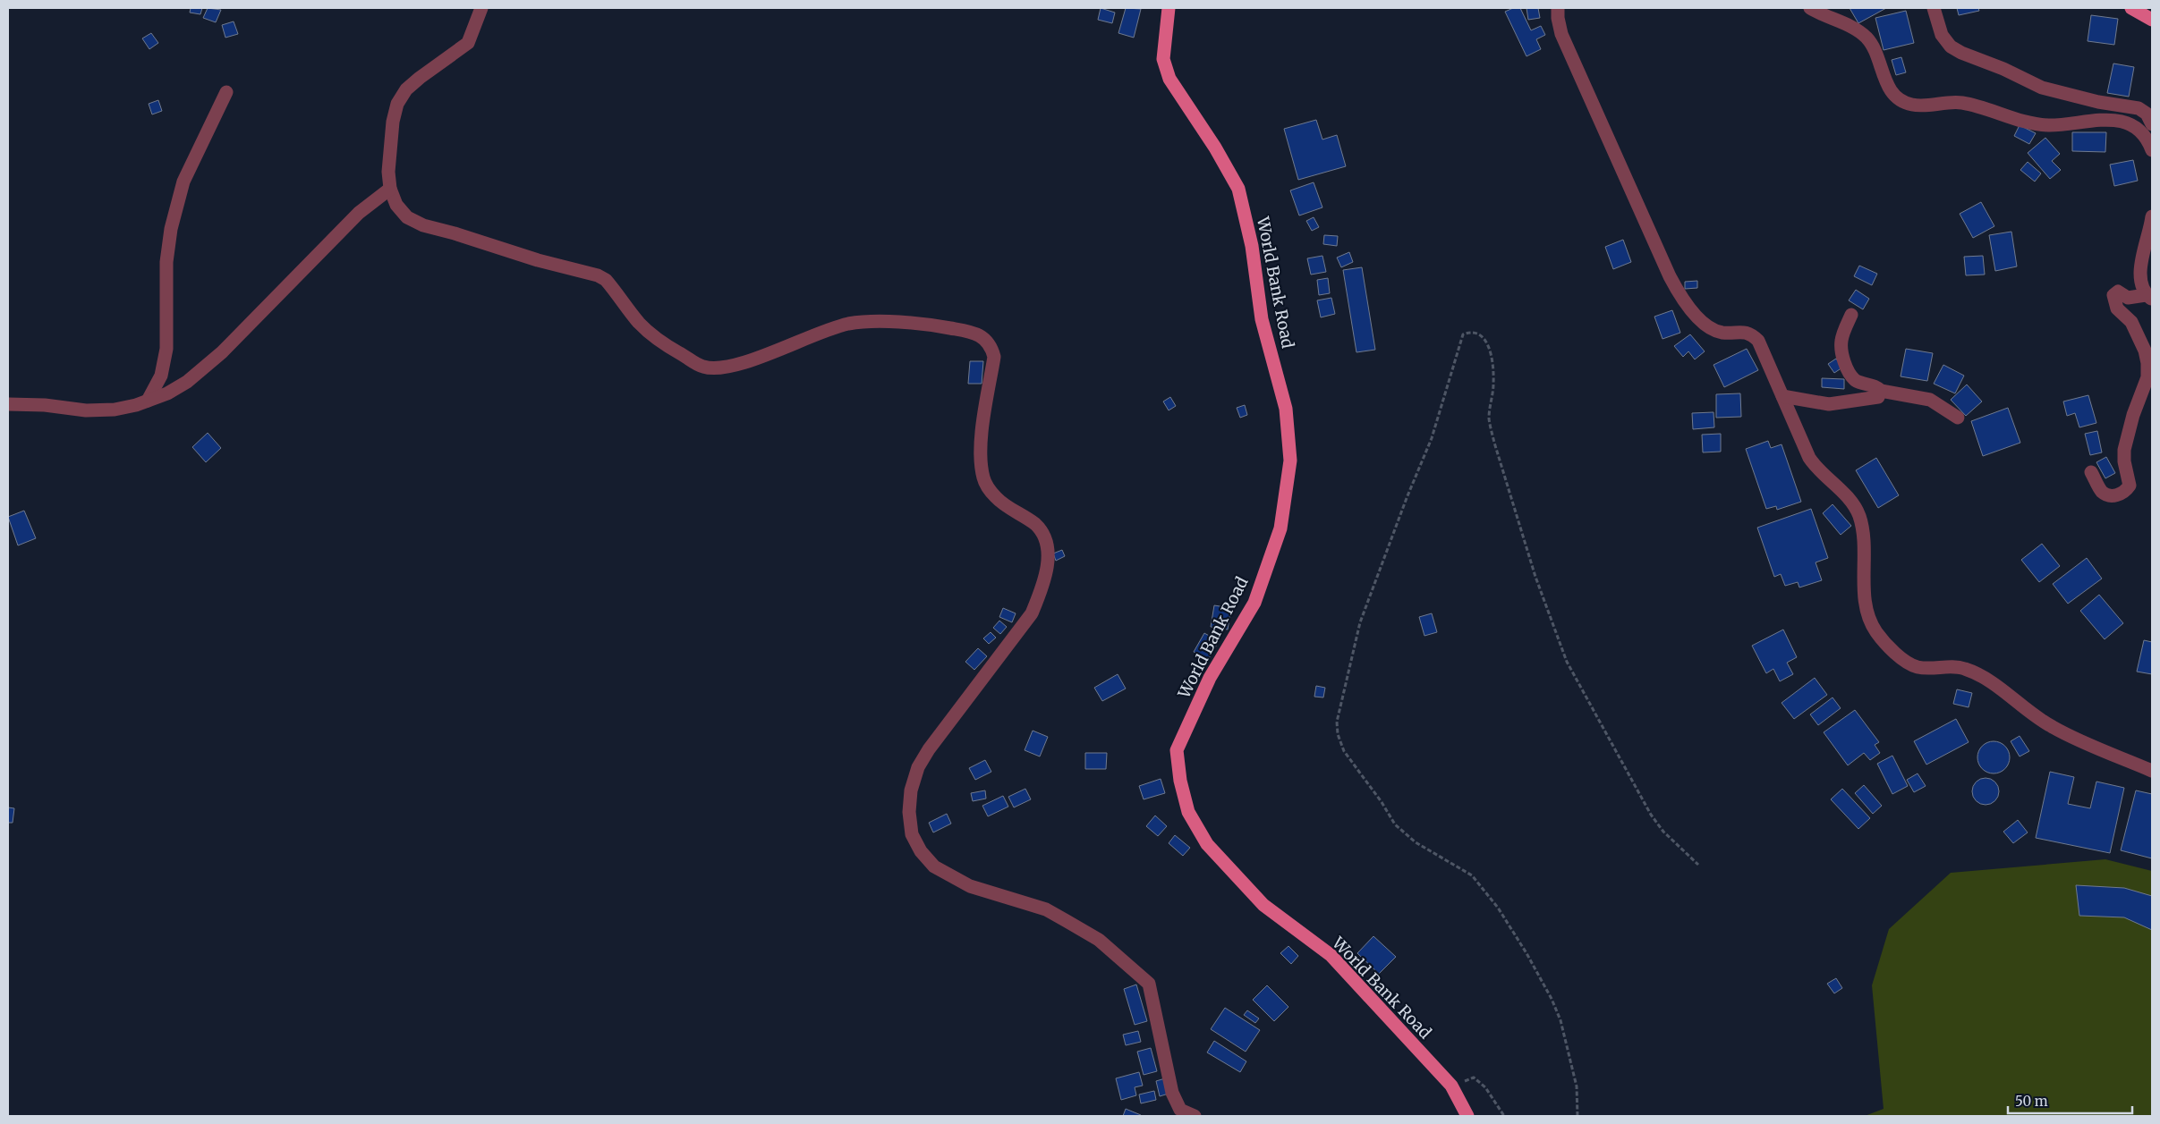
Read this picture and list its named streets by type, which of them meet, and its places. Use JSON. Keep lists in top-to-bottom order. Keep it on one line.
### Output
{"streets":{"main road":["World Bank Road"]},"scale_bar":"50 m"}
